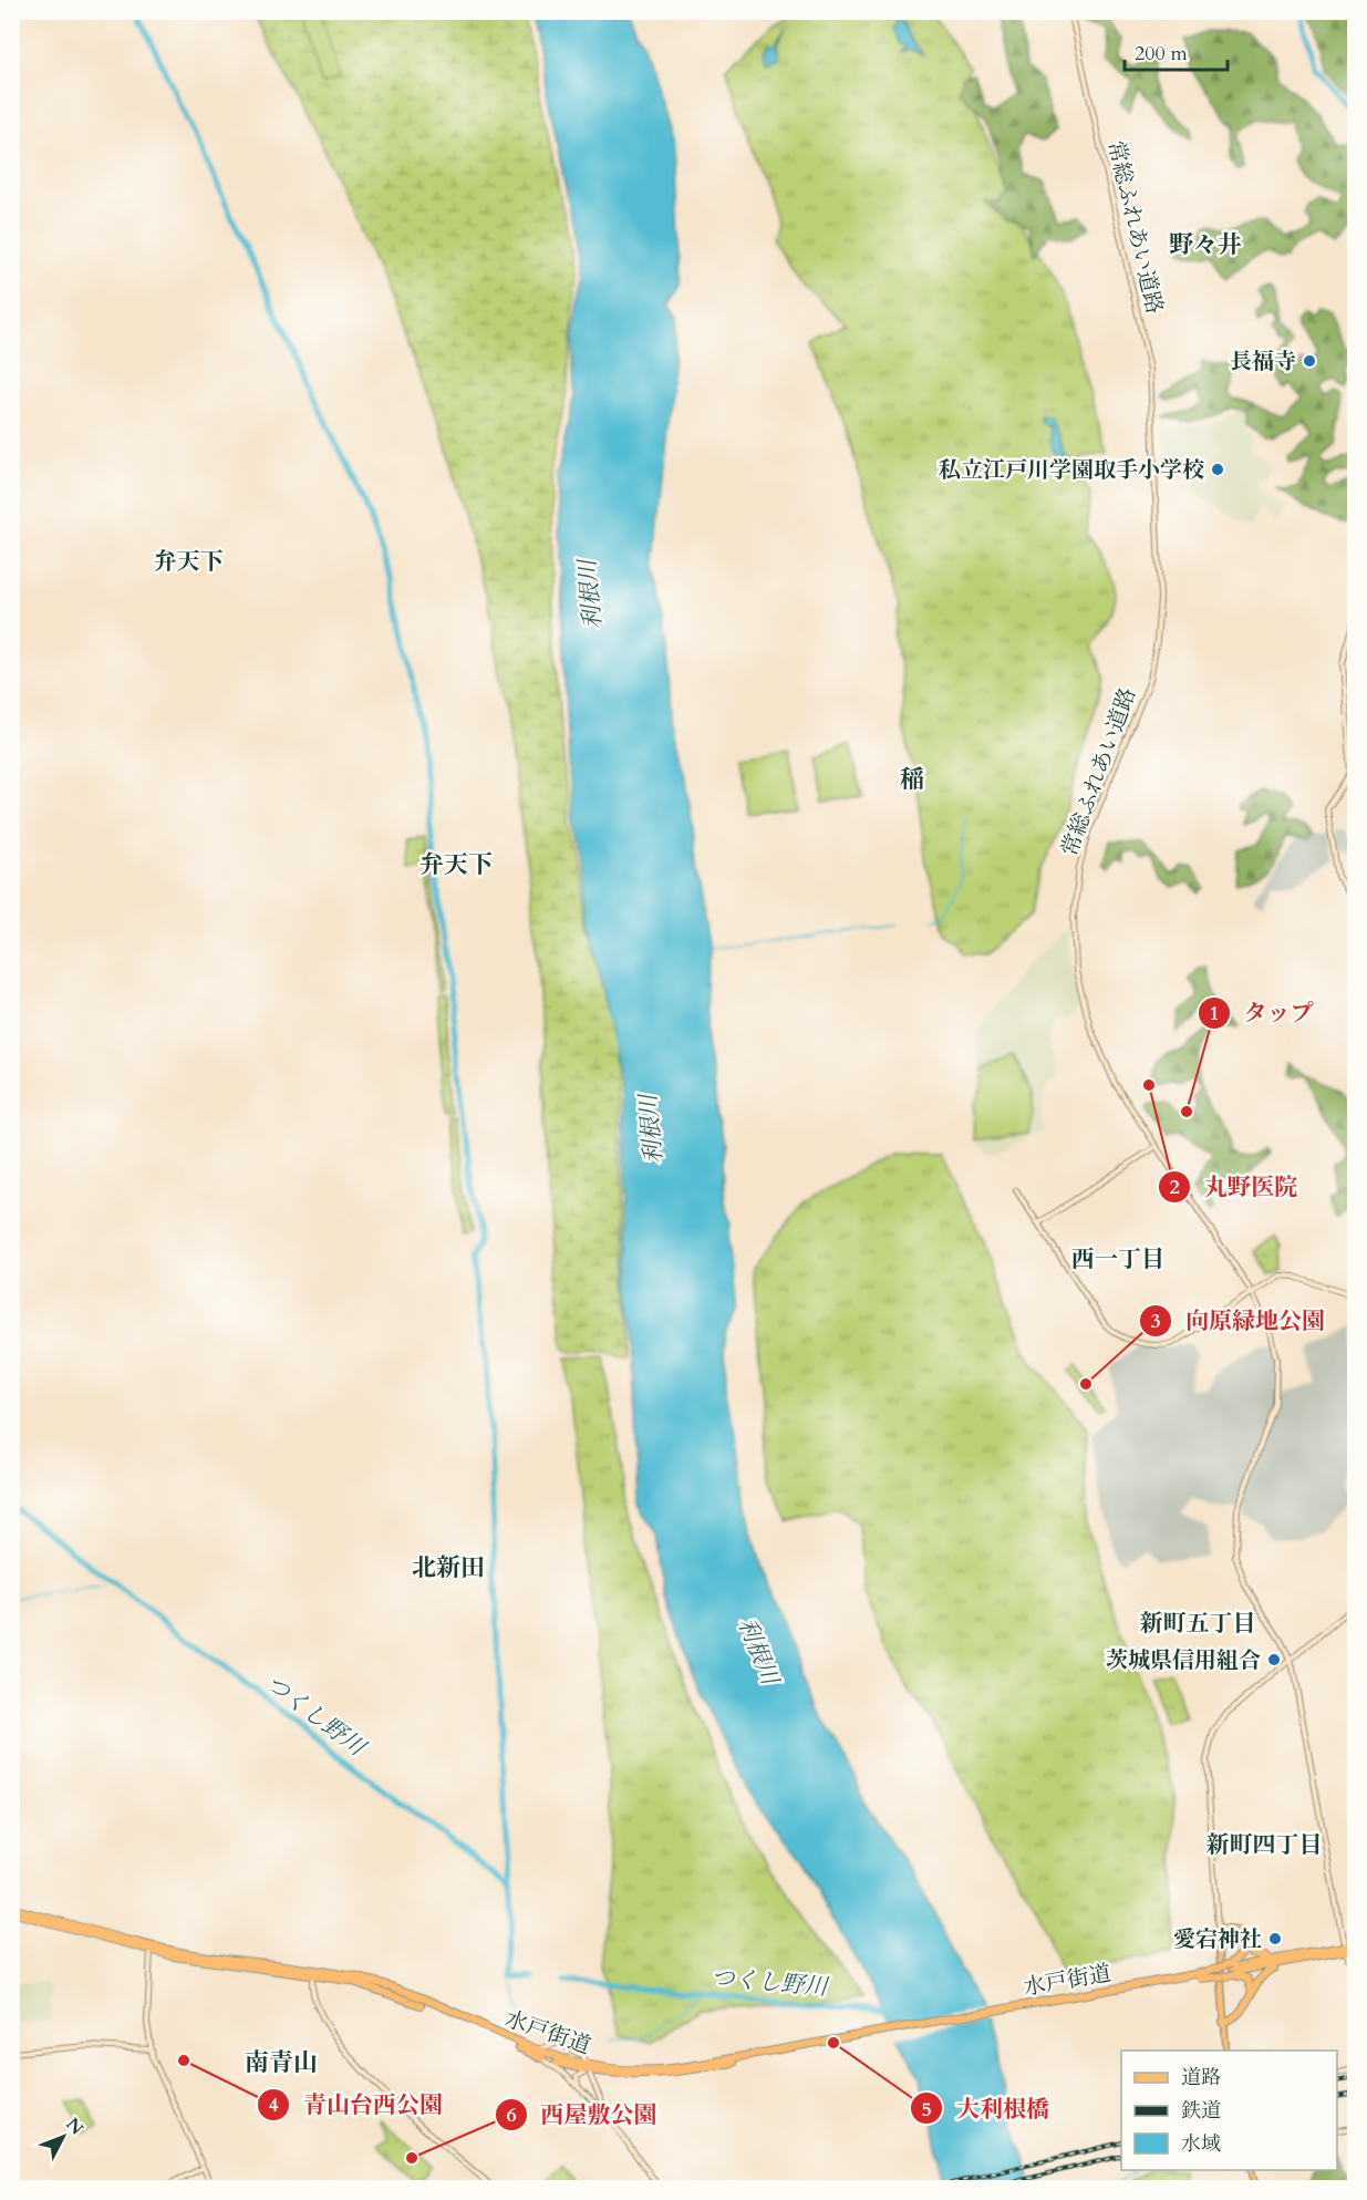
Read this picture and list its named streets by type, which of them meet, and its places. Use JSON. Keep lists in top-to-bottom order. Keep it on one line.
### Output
{"streets":{"highway":["水戸街道"],"street":["常総ふれあい道路"]},"districts":["野々井","弁天下","稲","弁天下","西一丁目","北新田","新町五丁目","新町四丁目","南青山"],"water":["利根川","つくし野川"],"places":["長福寺","私立江戸川学園取手小学校","丸野医院","タップ","向原緑地公園","茨城県信用組合","愛宕神社","大利根橋","青山台西公園","西屋敷公園"],"legend":["道路","鉄道","水域"],"scale_bar":"200 m","north":"top right"}
